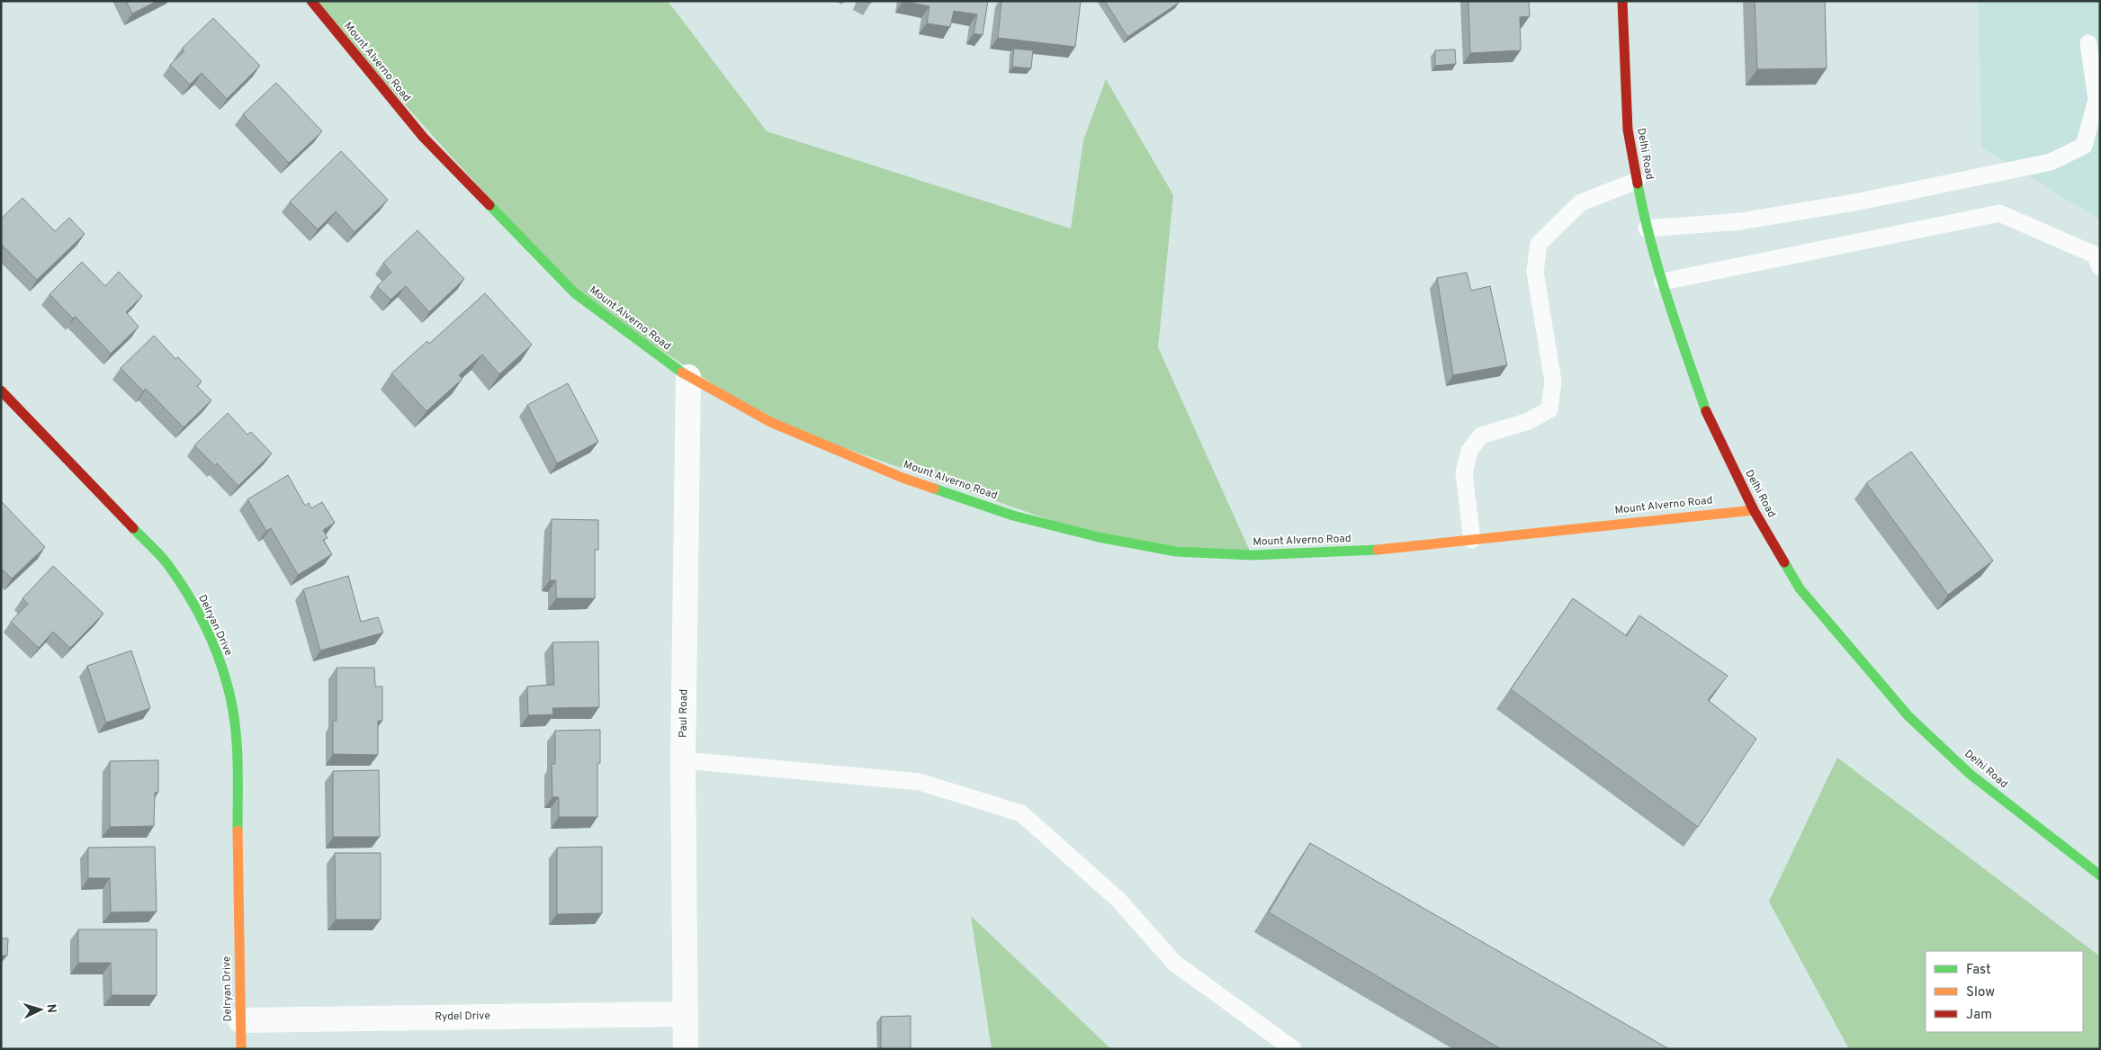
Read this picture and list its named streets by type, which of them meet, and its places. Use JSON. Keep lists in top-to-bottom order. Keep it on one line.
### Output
{"streets":{"street":["Mount Alverno Road","Delhi Road","Delryan Drive","Paul Road","Rydel Drive"]},"crossings":[["Mount Alverno Road","Delhi Road"],["Mount Alverno Road","Paul Road"],["Delryan Drive","Rydel Drive"],["Paul Road","Rydel Drive"]],"legend":["Fast","Slow","Jam"],"north":"right"}
